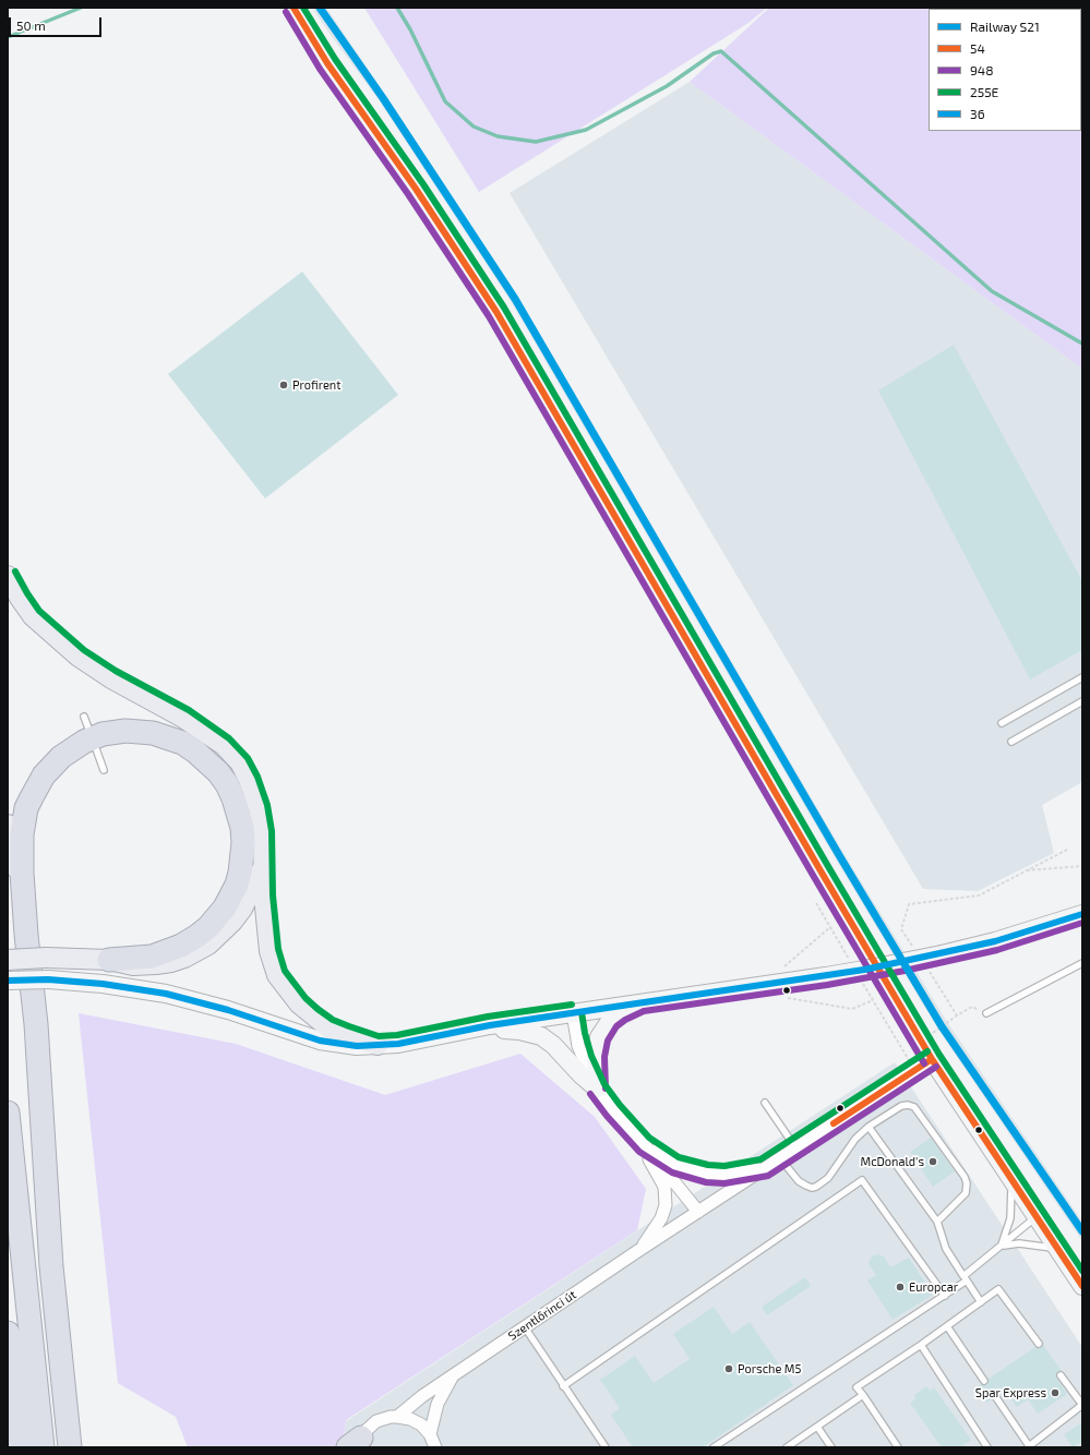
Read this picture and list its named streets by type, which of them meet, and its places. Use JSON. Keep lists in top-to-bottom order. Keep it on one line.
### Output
{"streets":{"street":["Szentlőrinci út"]},"places":["Profirent","McDonald's","Europcar","Porsche M5","Spar Express"],"lines":["rail line S21","transit line 54","transit line 255E","transit line 948","transit line 36"],"legend":["Railway S21","54","948","255E","36"],"scale_bar":"50 m"}
